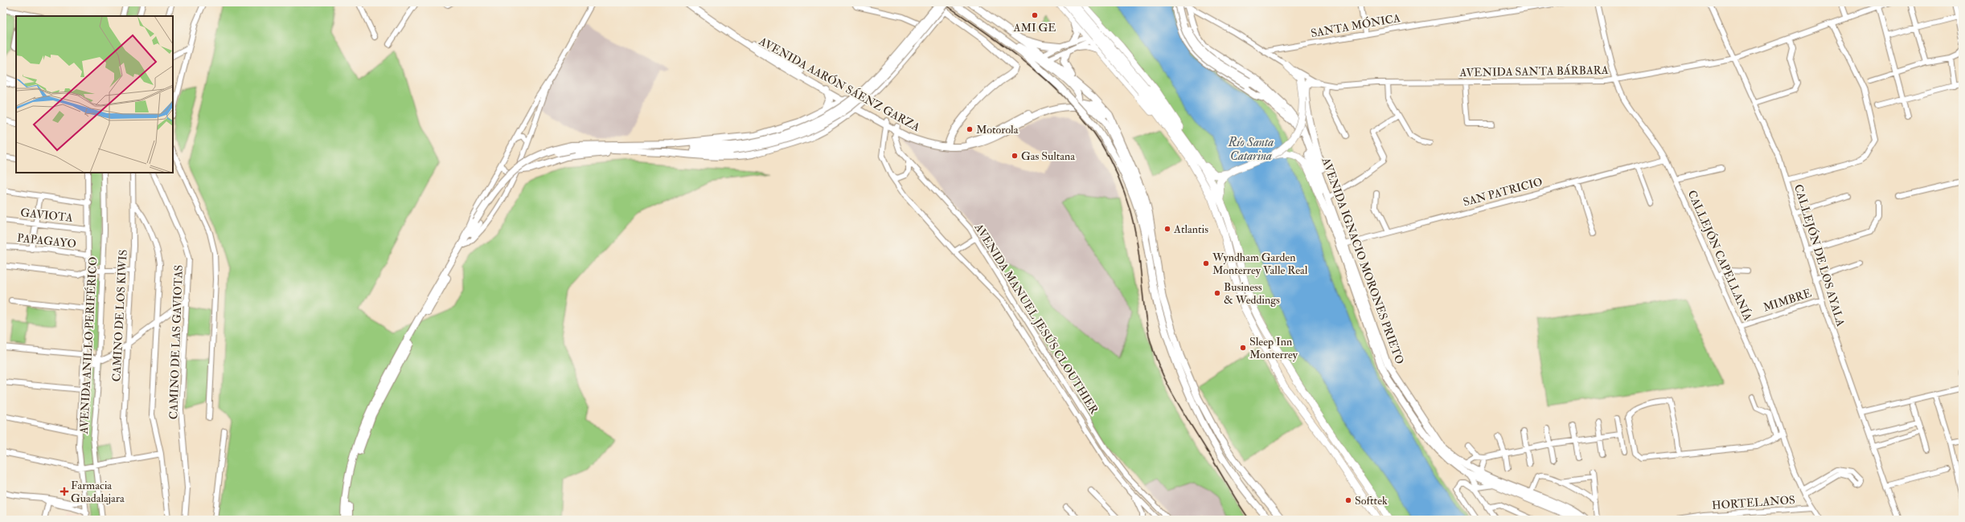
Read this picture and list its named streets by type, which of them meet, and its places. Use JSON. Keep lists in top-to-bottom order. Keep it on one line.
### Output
{"streets":{"main road":["AVENIDA AARÓN SÁENZ GARZA","AVENIDA IGNACIO MORONES PRIETO"],"street":["SANTA MÓNICA","AVENIDA SANTA BÁRBARA","SAN PATRICIO","GAVIOTA","PAPAGAYO","CALLEJÓN CAPELLANÍA","CALLEJÓN DE LOS AYALA","MIMBRE","CAMINO DE LOS KIWIS","AVENIDA MANUEL JESÚS CLOUTHIER","CAMINO DE LAS GAVIOTAS","AVENIDA ANILLO PERIFÉRICO","HORTELANOS"]},"crossings":[["SANTA MÓNICA","AVENIDA SANTA BÁRBARA"],["AVENIDA SANTA BÁRBARA","CALLEJÓN CAPELLANÍA"],["AVENIDA SANTA BÁRBARA","CALLEJÓN DE LOS AYALA"],["AVENIDA SANTA BÁRBARA","AVENIDA IGNACIO MORONES PRIETO"],["AVENIDA AARÓN SÁENZ GARZA","AVENIDA MANUEL JESÚS CLOUTHIER"],["SAN PATRICIO","CALLEJÓN CAPELLANÍA"],["SAN PATRICIO","AVENIDA IGNACIO MORONES PRIETO"],["GAVIOTA","AVENIDA ANILLO PERIFÉRICO"],["PAPAGAYO","AVENIDA ANILLO PERIFÉRICO"],["CALLEJÓN CAPELLANÍA","MIMBRE"],["CALLEJÓN CAPELLANÍA","HORTELANOS"],["CALLEJÓN DE LOS AYALA","MIMBRE"]],"water":["Río Santa Catarina"],"places":{"other":["AMI GE","Motorola","Gas Sultana","Atlantis","Wyndham Garden Monterrey Valle Real","Business & Weddings","Sleep Inn Monterrey","Softtek"],"health":["Farmacia Guadalajara"]}}
